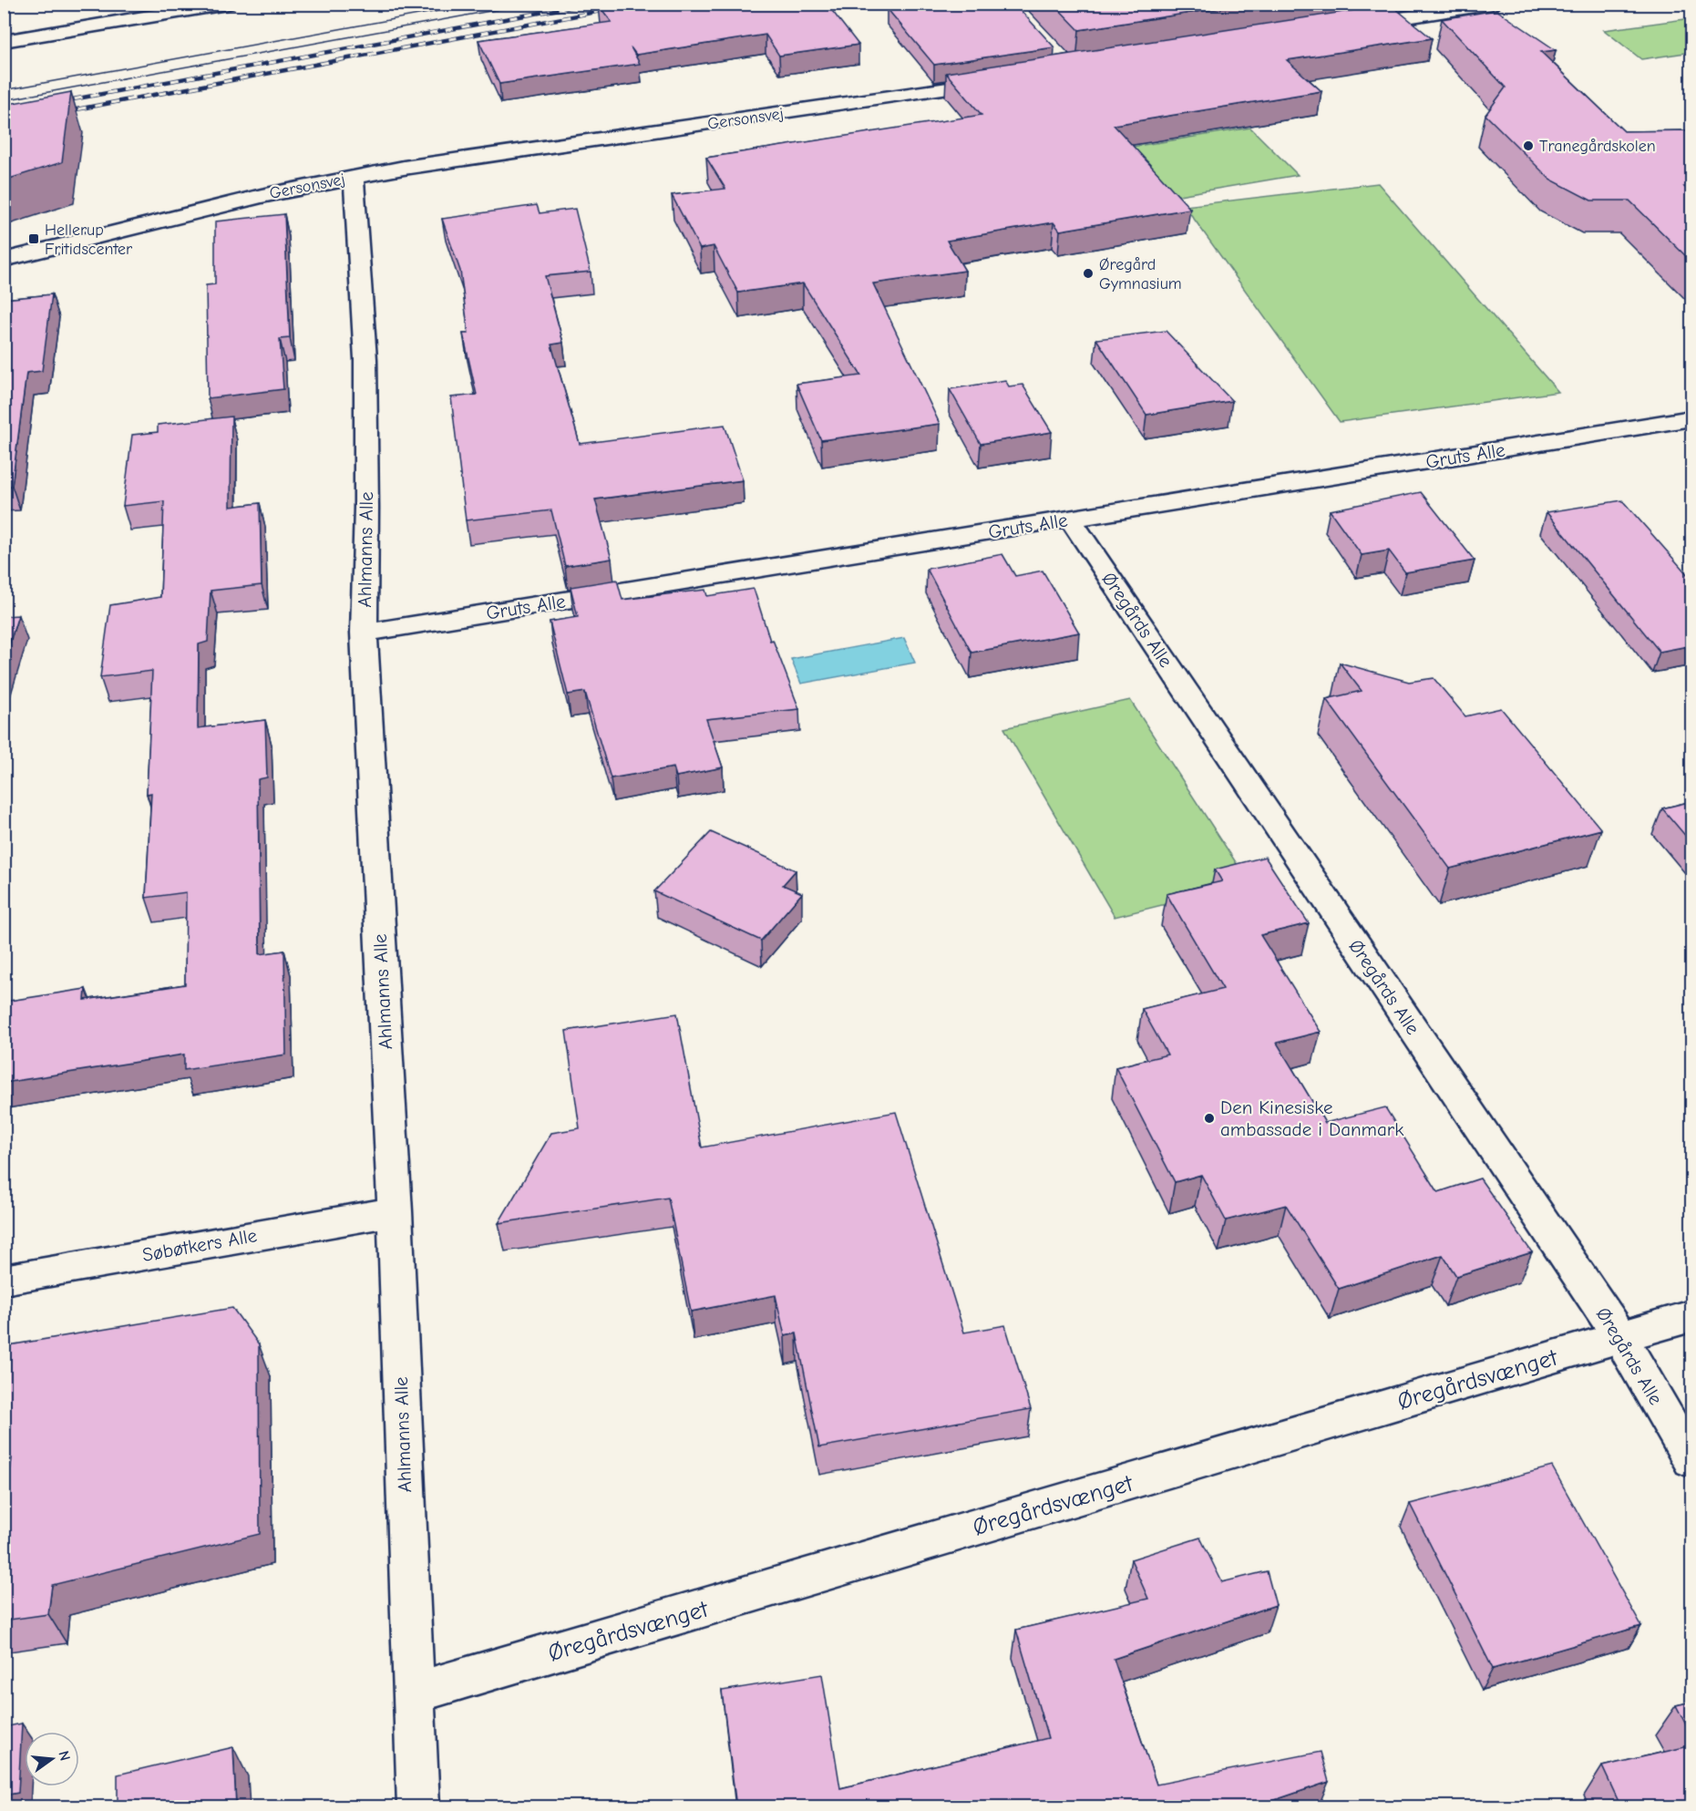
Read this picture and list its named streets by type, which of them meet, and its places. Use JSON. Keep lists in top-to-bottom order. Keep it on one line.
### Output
{"streets":{"street":["Gersonsvej","Gruts Alle","Ahlmanns Alle","Øregårds Alle","Søbøtkers Alle","Øregårdsvænget"]},"crossings":[["Gersonsvej","Ahlmanns Alle"],["Gruts Alle","Ahlmanns Alle"],["Gruts Alle","Øregårds Alle"],["Ahlmanns Alle","Søbøtkers Alle"],["Ahlmanns Alle","Øregårdsvænget"],["Øregårds Alle","Øregårdsvænget"]],"places":{"other":["Tranegårdskolen","Øregård Gymnasium","Den Kinesiske ambassade i Danmark"],"transit":["Hellerup Fritidscenter"]},"north":"right"}
